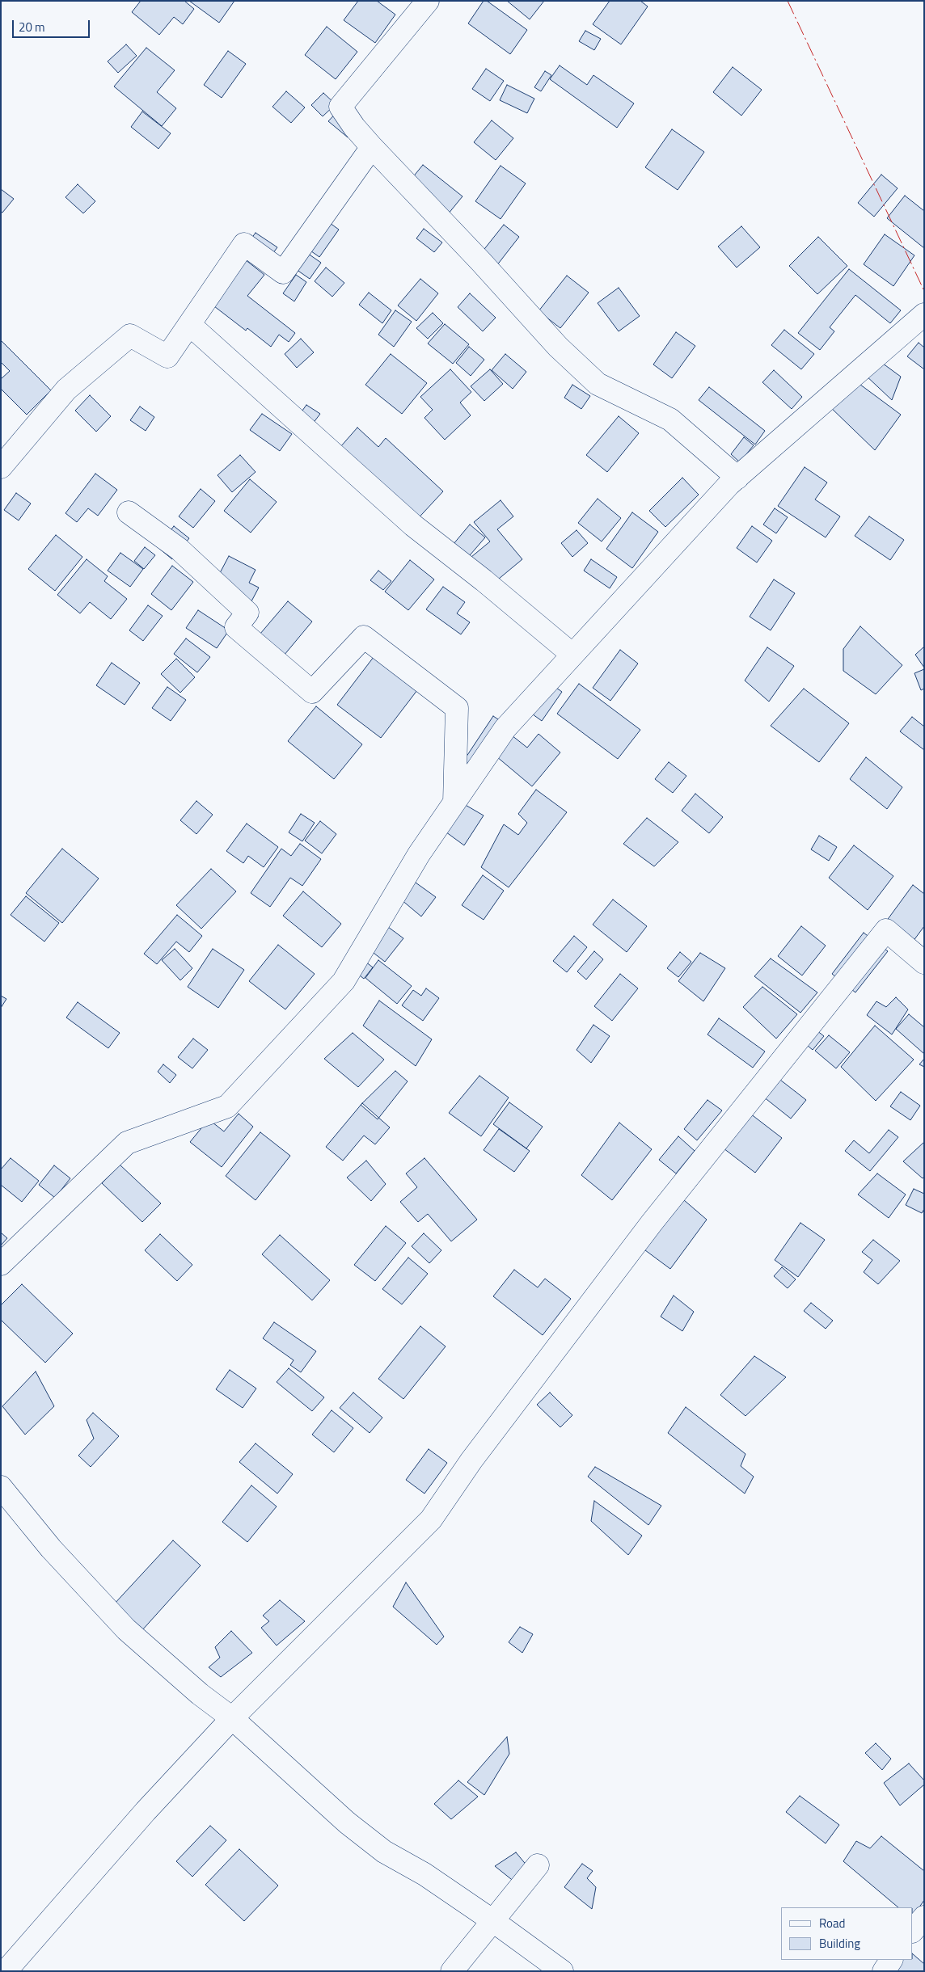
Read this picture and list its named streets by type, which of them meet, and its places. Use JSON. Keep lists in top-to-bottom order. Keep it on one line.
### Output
{"legend":["Road","Building"],"scale_bar":"20 m"}
